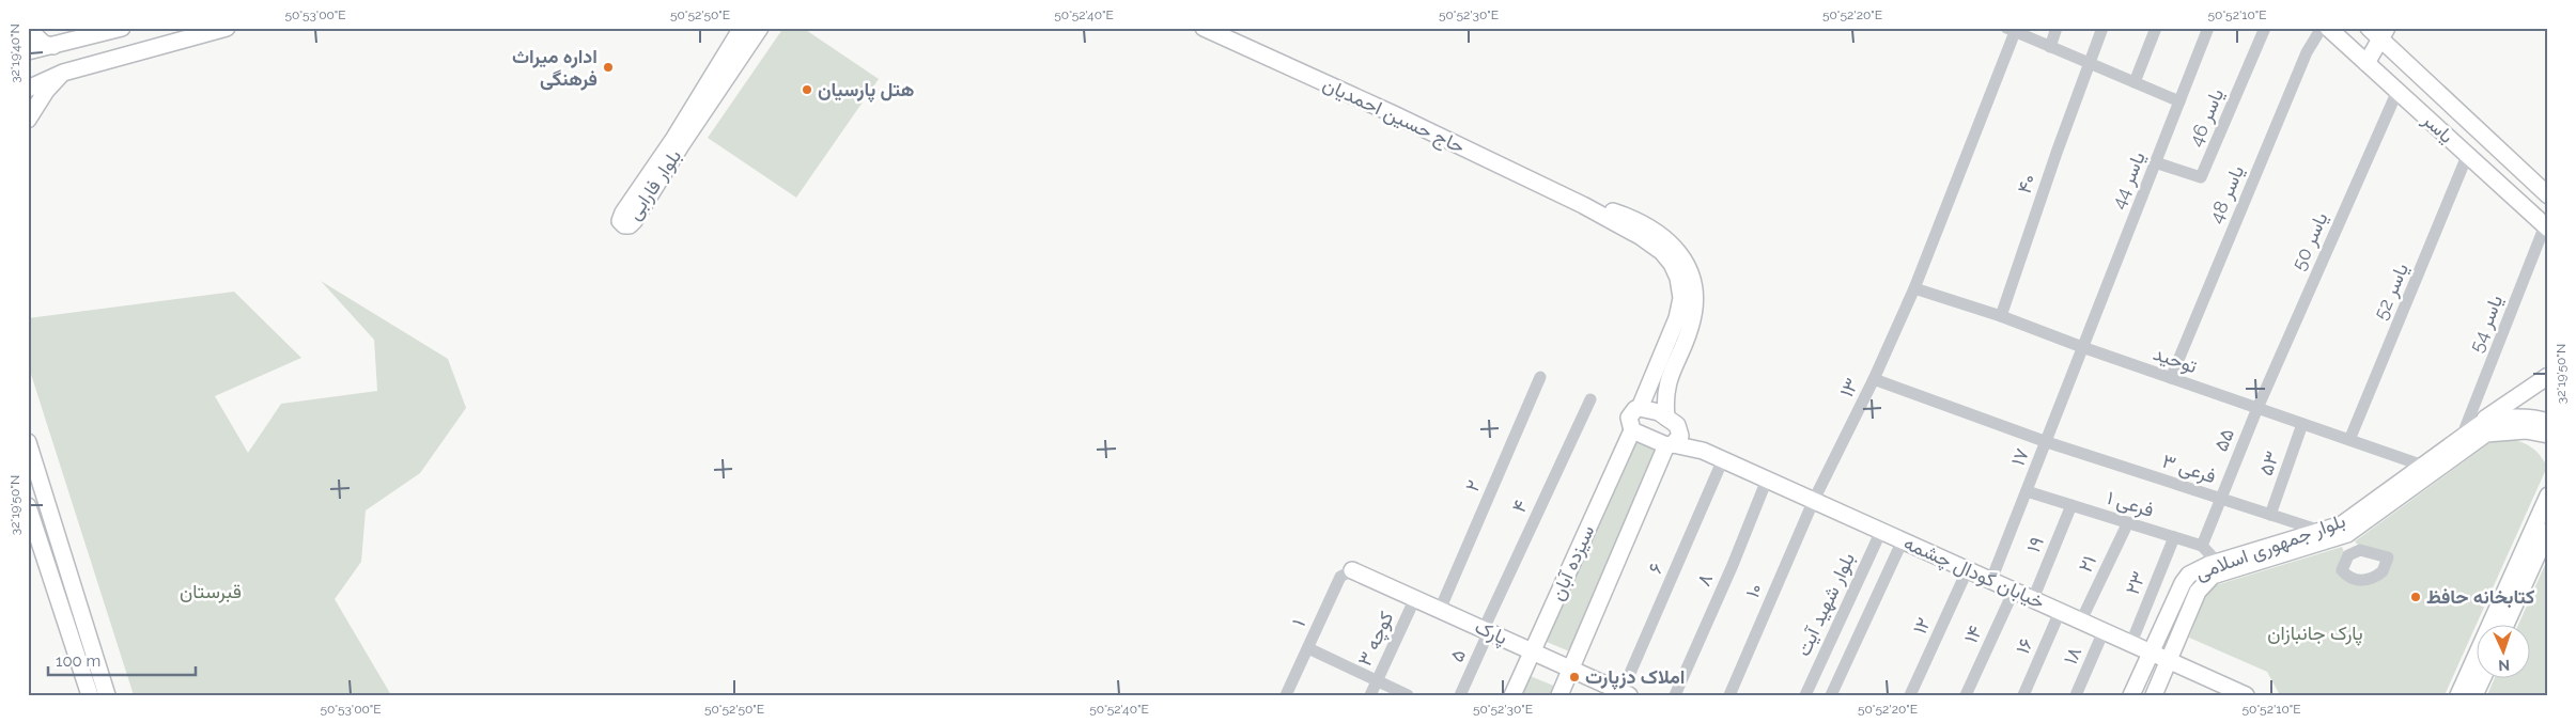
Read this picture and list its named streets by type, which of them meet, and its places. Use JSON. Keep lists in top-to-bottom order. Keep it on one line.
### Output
{"streets":{"main road":["حاج حسین احمدیان","یاسر","بلوار فارابی","بلوار جمهوری اسلامی","سیزده آبان","خیابان گودال چشمه","پارک"],"street":["یاسر 46","یاسر 44","۴۰","یاسر 48","یاسر 50","یاسر 52","یاسر 54","توحید","۱۳","۵۵","۱۷","۵۳","فرعی ۳","۲","فرعی ۱","۴","۱۹","۲۱","۶","۸","۲۳","۱۰","بلوار شهید آیت","۱","۱۲","۱۴","کوچه ۳","۱۶","۵","۱۸"]},"crossings":[["حاج حسین احمدیان","سیزده آبان"],["یاسر 46","یاسر 44"],["یاسر","یاسر 50"],["یاسر","یاسر 52"],["یاسر","یاسر 54"],["یاسر 44","توحید"],["یاسر 44","۱۷"],["۴۰","توحید"],["یاسر 48","توحید"],["یاسر 50","توحید"],["یاسر 50","۵۵"],["یاسر 52","توحید"],["یاسر 54","بلوار جمهوری اسلامی"],["توحید","۱۳"],["توحید","۵۵"],["توحید","۱۷"],["توحید","۵۳"],["توحید","بلوار جمهوری اسلامی"],["۱۳","فرعی ۳"],["۱۳","خیابان گودال چشمه"],["۱۳","۱۰"],["۵۵","فرعی ۳"],["۵۵","فرعی ۱"],["۱۷","فرعی ۳"],["۱۷","فرعی ۱"],["۱۷","خیابان گودال چشمه"],["۵۳","فرعی ۳"],["فرعی ۳","بلوار جمهوری اسلامی"],["۲","پارک"],["فرعی ۱","۱۹"],["فرعی ۱","بلوار جمهوری اسلامی"],["فرعی ۱","۲۱"],["فرعی ۱","۲۳"],["۴","پارک"],["۴","۵"],["۱۹","خیابان گودال چشمه"],["بلوار جمهوری اسلامی","خیابان گودال چشمه"],["سیزده آبان","پارک"],["۲۱","خیابان گودال چشمه"],["۶","خیابان گودال چشمه"],["۶","پارک"],["خیابان گودال چشمه","۸"],["خیابان گودال چشمه","۲۳"],["خیابان گودال چشمه","۱۰"],["خیابان گودال چشمه","بلوار شهید آیت"],["خیابان گودال چشمه","۱۲"],["خیابان گودال چشمه","۱۴"],["خیابان گودال چشمه","۱۶"],["خیابان گودال چشمه","۱۸"],["۱","پارک"],["پارک","کوچه ۳"],["پارک","۵"]],"parks":["قبرستان","پارک جانبازان"],"places":["اداره میراث فرهنگی","هتل پارسیان","کتابخانه حافظ","املاک دزپارت"],"scale_bar":"100 m","north":"bottom","coordinates":["50°53'00\"E","50°52'50\"E","50°52'40\"E","50°52'30\"E","50°52'20\"E","50°52'10\"E","32°19'40\"N","32°19'50\"N"]}
